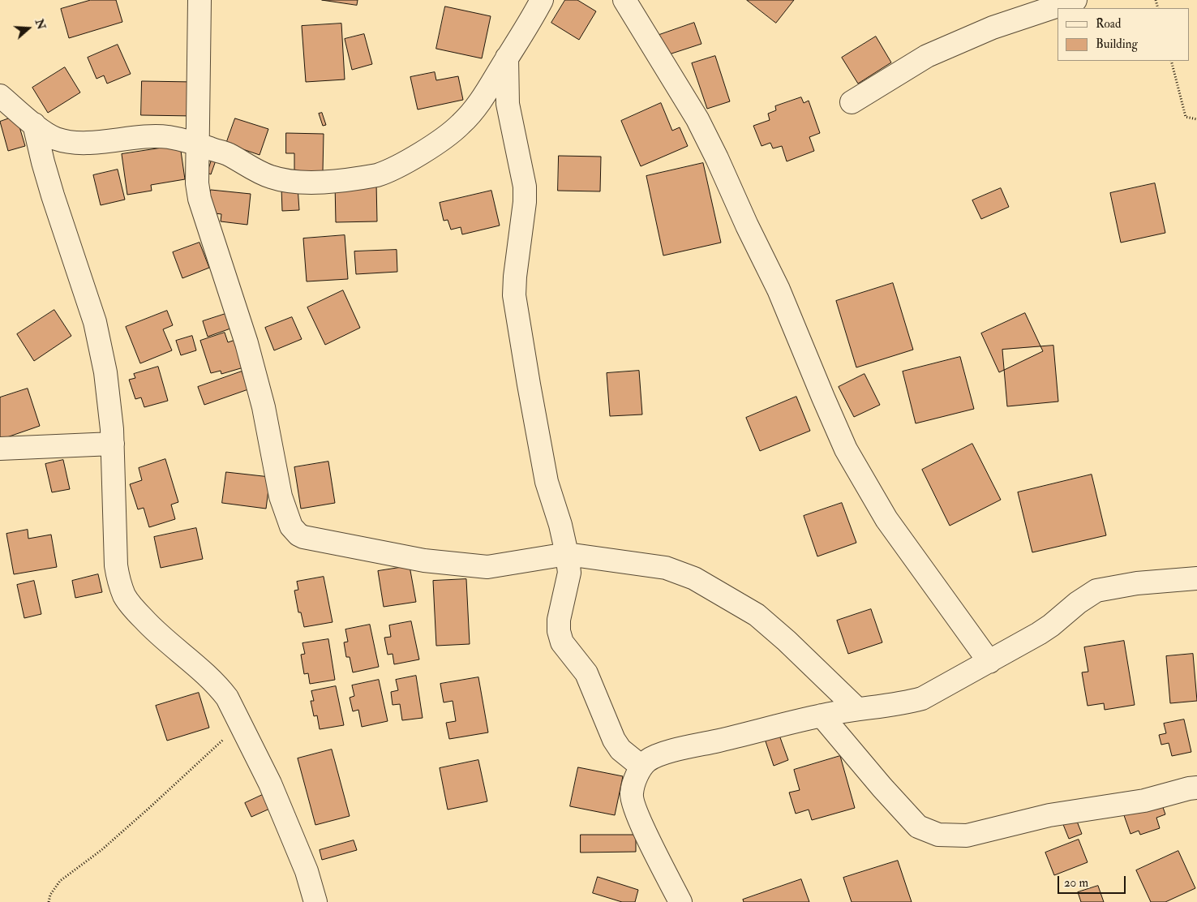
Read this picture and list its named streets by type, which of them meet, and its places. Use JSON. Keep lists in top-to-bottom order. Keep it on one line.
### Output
{"legend":["Road","Building"],"scale_bar":"20 m","north":"right"}
